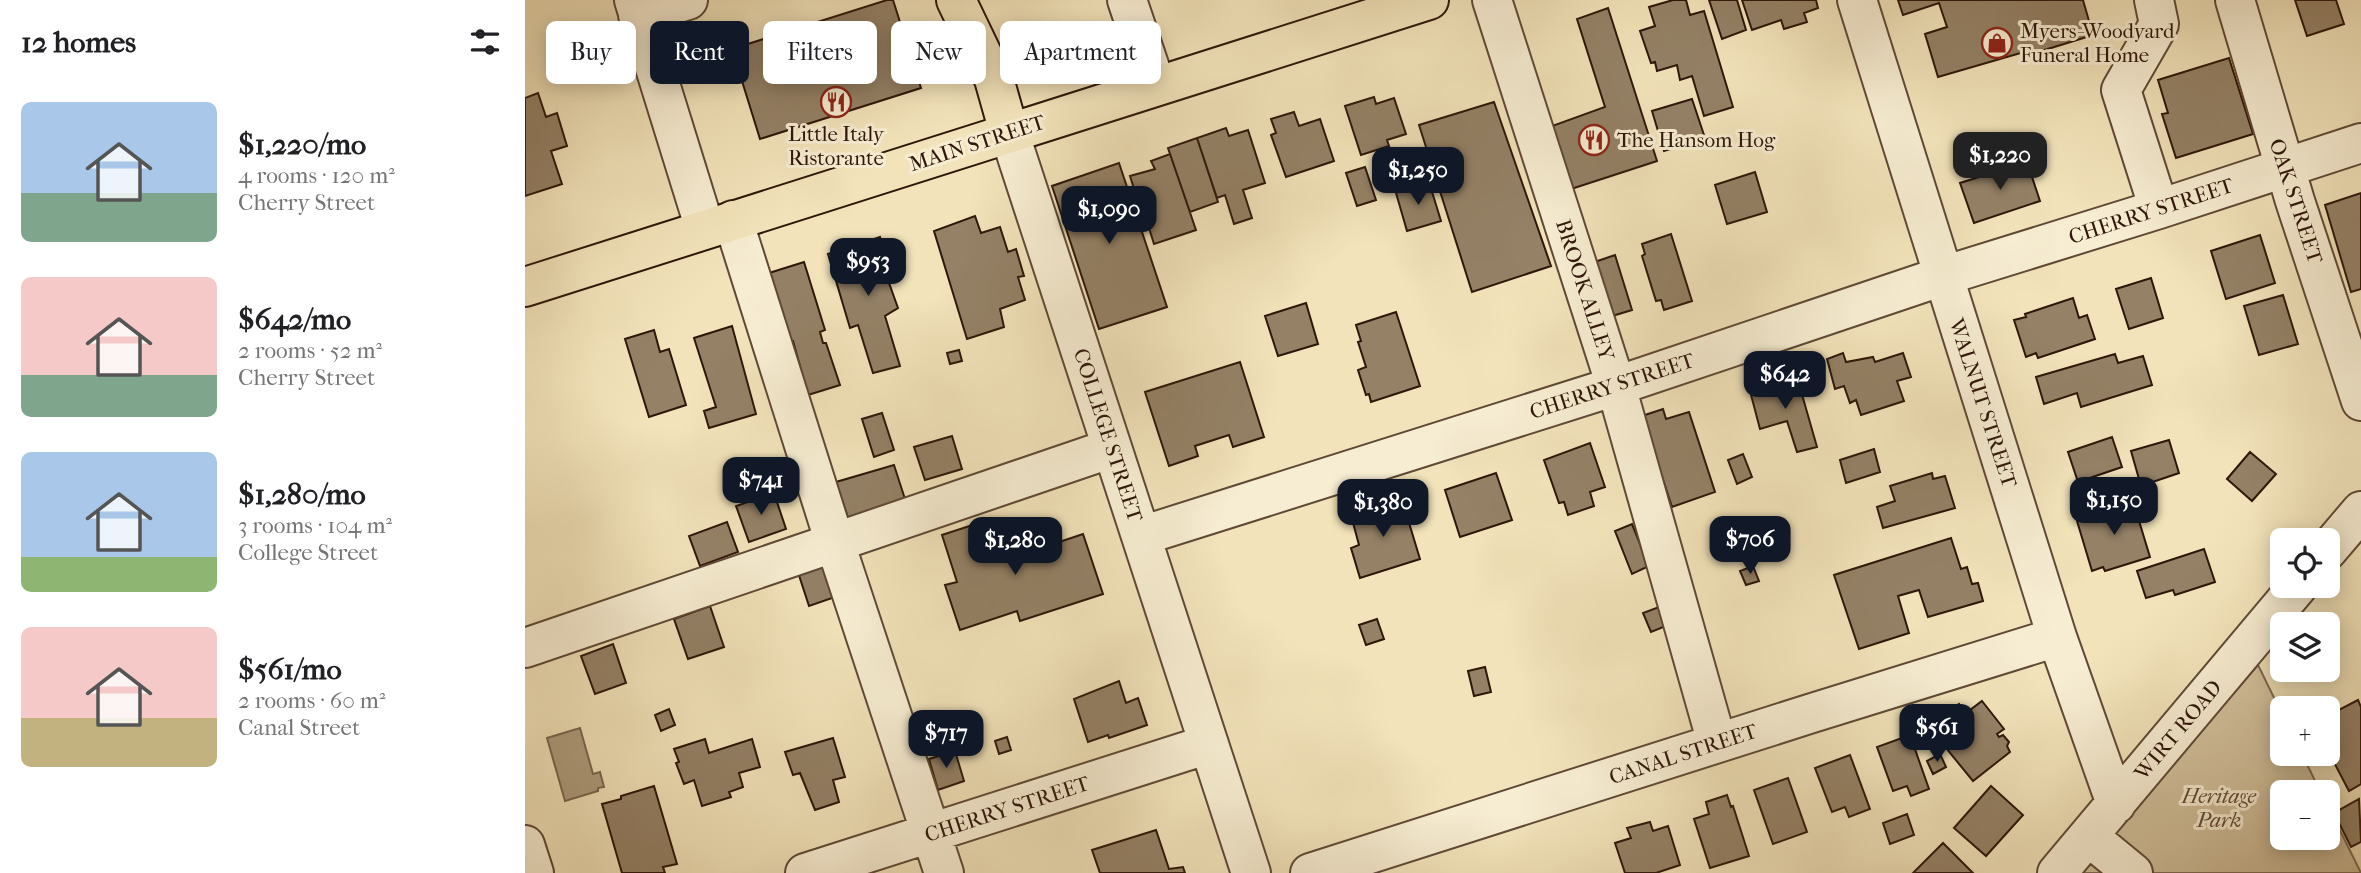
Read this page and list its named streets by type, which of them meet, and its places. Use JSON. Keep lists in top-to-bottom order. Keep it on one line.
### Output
{"streets":{"main road":["MAIN STREET","COLLEGE STREET"],"street":["OAK STREET","CHERRY STREET","BROOK ALLEY","WALNUT STREET","WIRT ROAD","CANAL STREET"]},"crossings":[["MAIN STREET","COLLEGE STREET"],["OAK STREET","CHERRY STREET"],["CHERRY STREET","BROOK ALLEY"],["CHERRY STREET","WALNUT STREET"],["CHERRY STREET","COLLEGE STREET"],["BROOK ALLEY","CANAL STREET"],["WALNUT STREET","WIRT ROAD"],["WALNUT STREET","CANAL STREET"]],"parks":["Heritage Park"],"places":{"shop":["Myers-Woodyard Funeral Home"],"restaurant":["Little Italy Ristorante","The Hansom Hog"]},"page":{"heading":"12 homes","chip":["Buy","Rent","Filters","New","Apartment"],"list":[{"name":"$1,220/mo","note":"4 rooms · 120 m² · Cherry Street"},{"name":"$642/mo","note":"2 rooms · 52 m² · Cherry Street"},{"name":"$1,280/mo","note":"3 rooms · 104 m² · College Street"},{"name":"$561/mo","note":"2 rooms · 60 m² · Canal Street"}],"price":["$1,220","$1,250","$1,090","$953","$642","$741","$1,150","$1,380","$706","$1,280","$561","$717"],"map_buttons":["+","−"]}}
